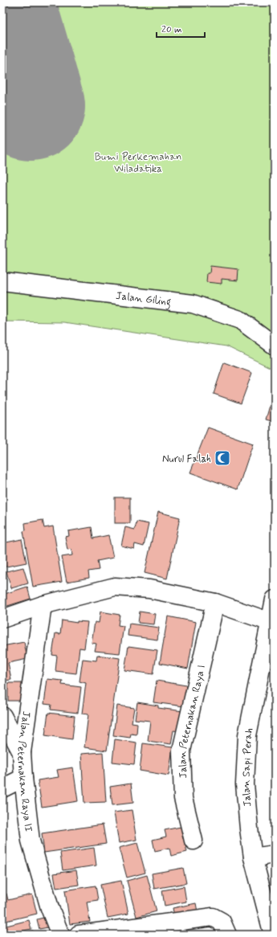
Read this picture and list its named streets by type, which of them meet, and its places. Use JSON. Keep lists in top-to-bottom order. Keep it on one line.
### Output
{"streets":{"street":["Jalan Giling","Jalan Peternakan Raya I","Jalan Sapi Perah","Jalan Peternakan Raya II"]},"parks":["Bumi Perkemahan Wiladatika"],"places":{"mosque":["Nurul Falah"]},"scale_bar":"20 m"}
